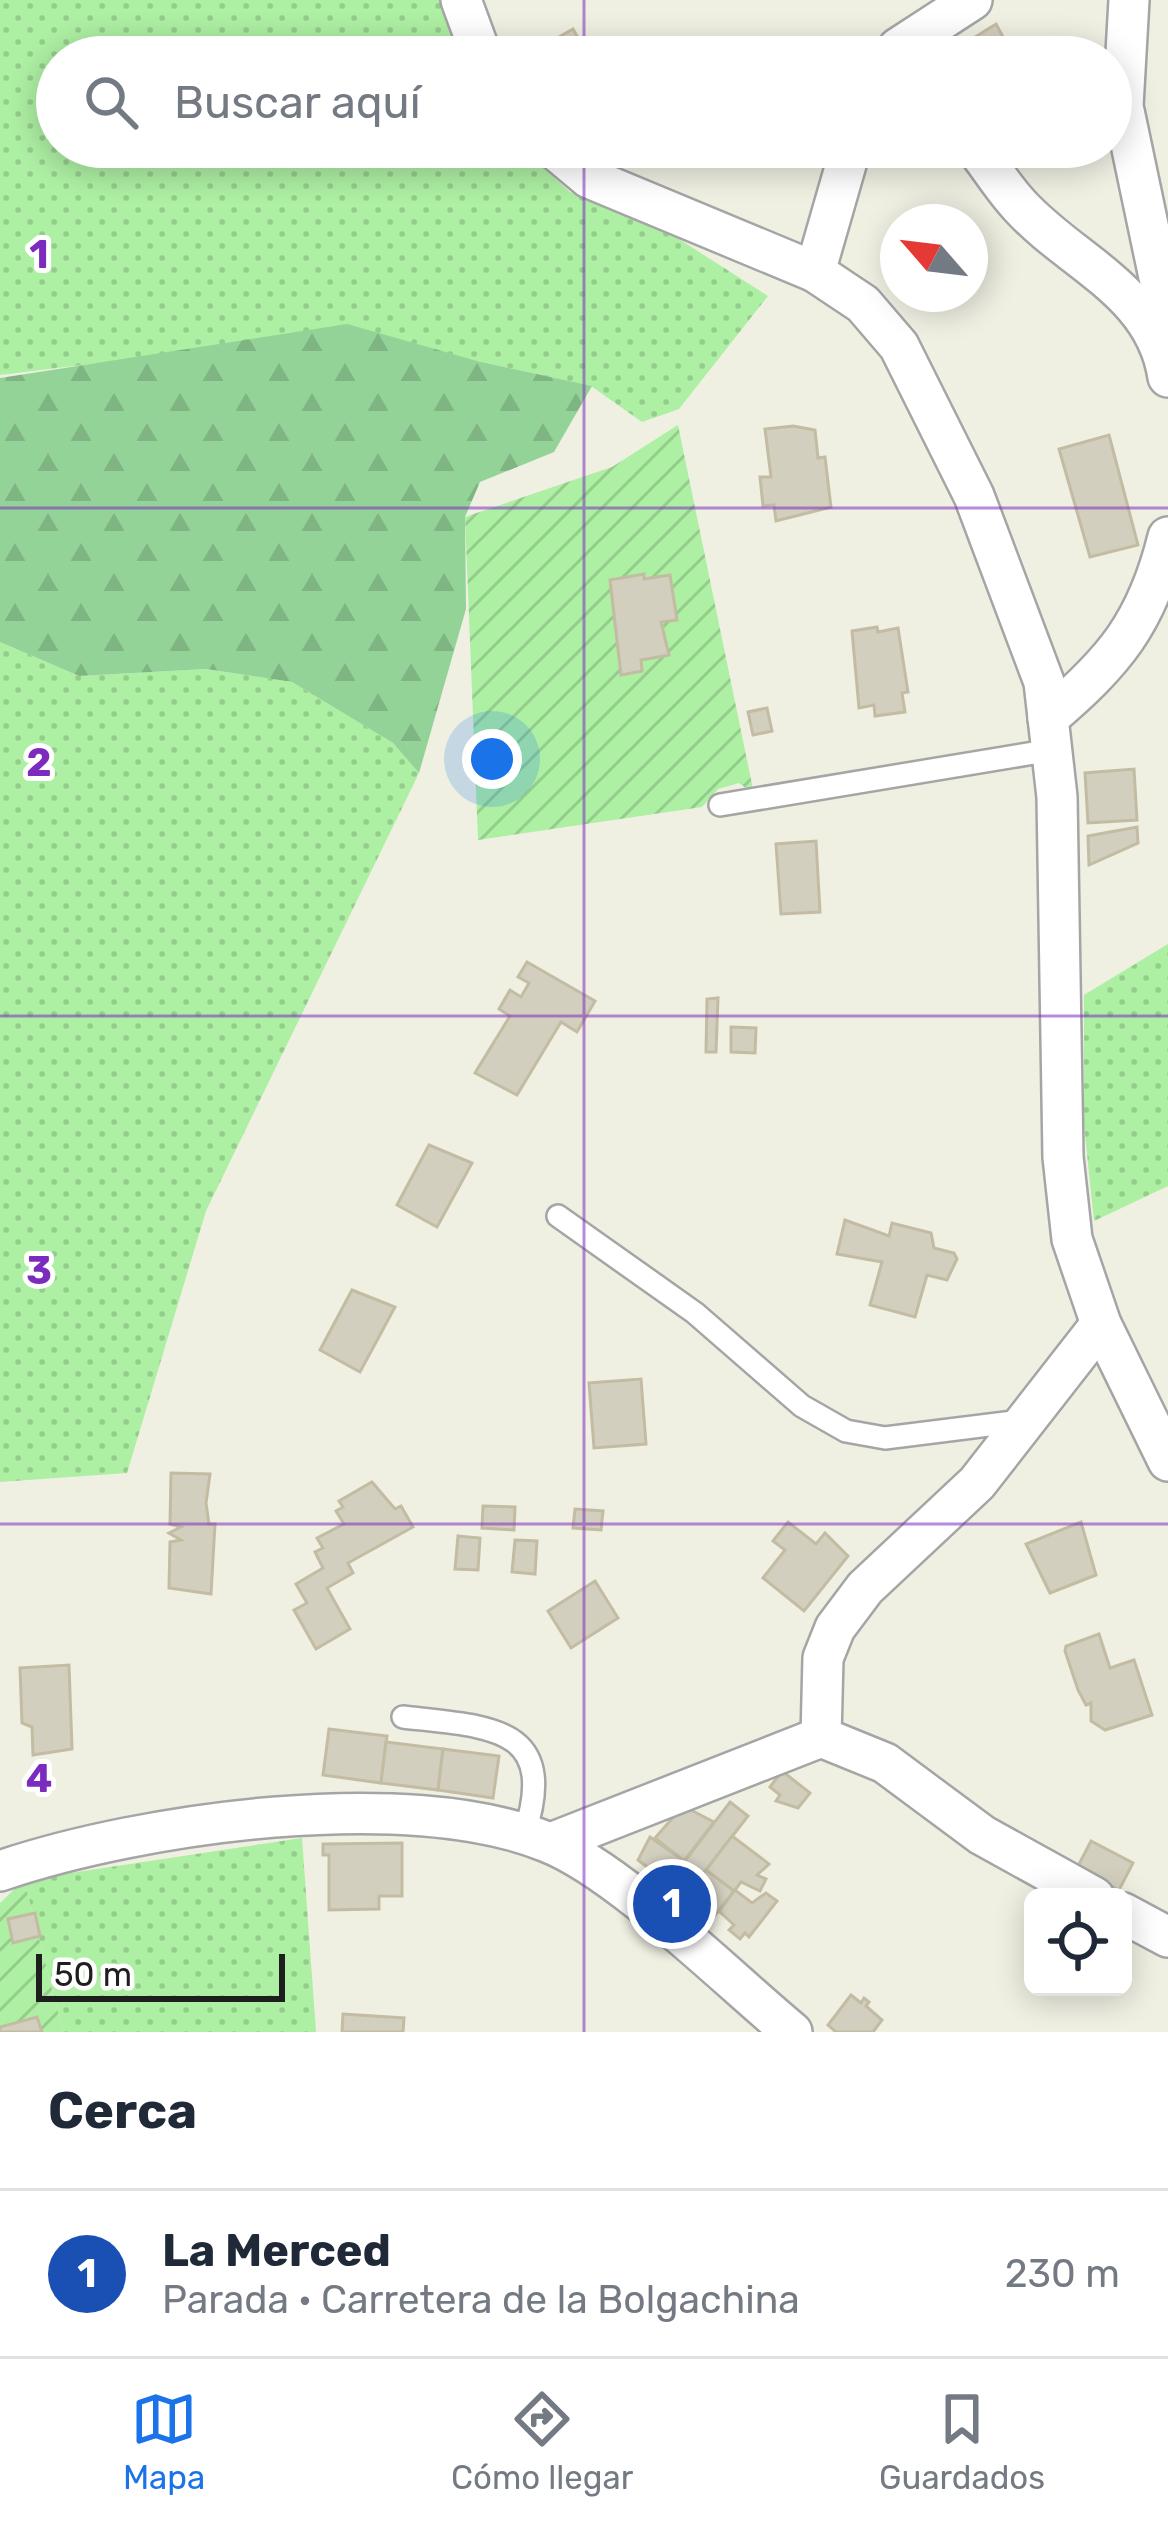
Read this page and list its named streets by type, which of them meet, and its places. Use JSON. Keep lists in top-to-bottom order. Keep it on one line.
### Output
{"scale_bar":"50 m","north":"top left","page":{"search":"Buscar aquí","pins":"1","scale":"50 m","heading":"Cerca","list":[{"mark":"1","name":"La Merced","note":"Parada · Carretera de la Bolgachina","value":"230 m"}],"nav":["Mapa","Cómo llegar","Guardados"]},"grid":{"rows":["1","2","3","4"]}}
